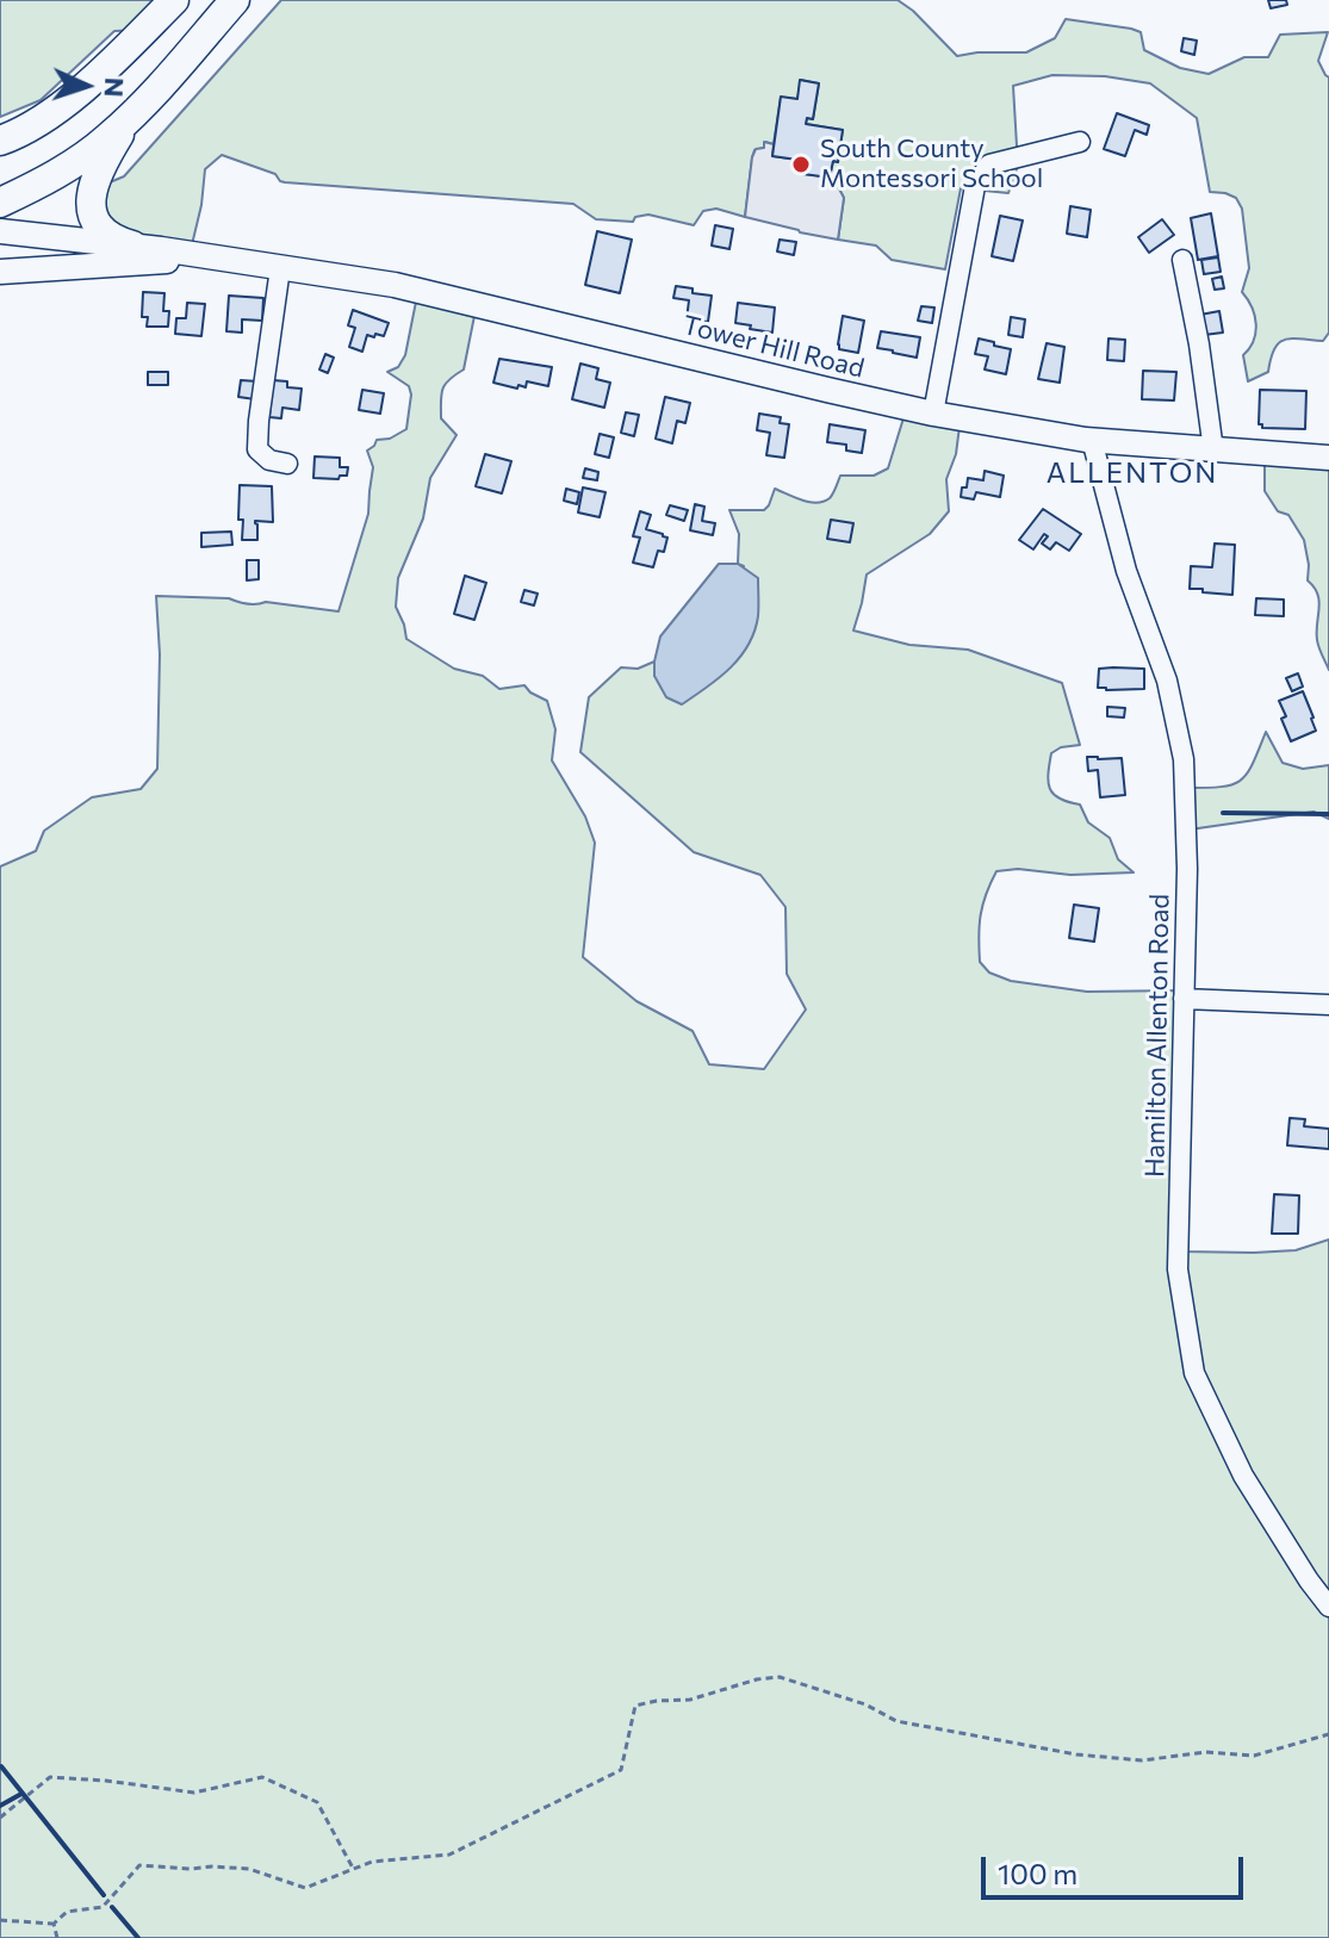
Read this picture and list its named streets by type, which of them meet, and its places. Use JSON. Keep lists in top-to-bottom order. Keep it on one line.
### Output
{"streets":{"main road":["Tower Hill Road"],"street":["Hamilton Allenton Road"]},"crossings":[["Tower Hill Road","Hamilton Allenton Road"]],"districts":["ALLENTON"],"places":["South County Montessori School"],"scale_bar":"100 m","north":"right"}
